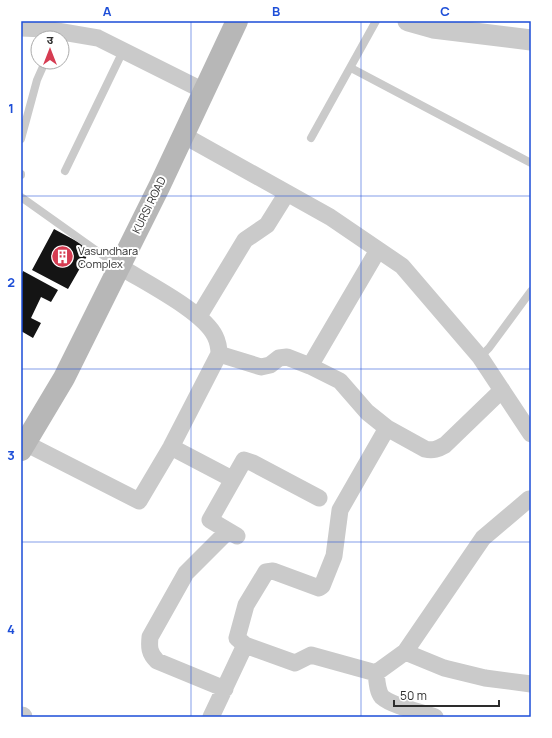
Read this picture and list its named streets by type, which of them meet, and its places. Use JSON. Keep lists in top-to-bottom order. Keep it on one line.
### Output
{"streets":{"main road":["KURSI ROAD"]},"places":{"building":["Vasundhara Complex"]},"scale_bar":"50 m","north":"top","grid":{"columns":["A","B","C"],"rows":["1","2","3","4"]}}
